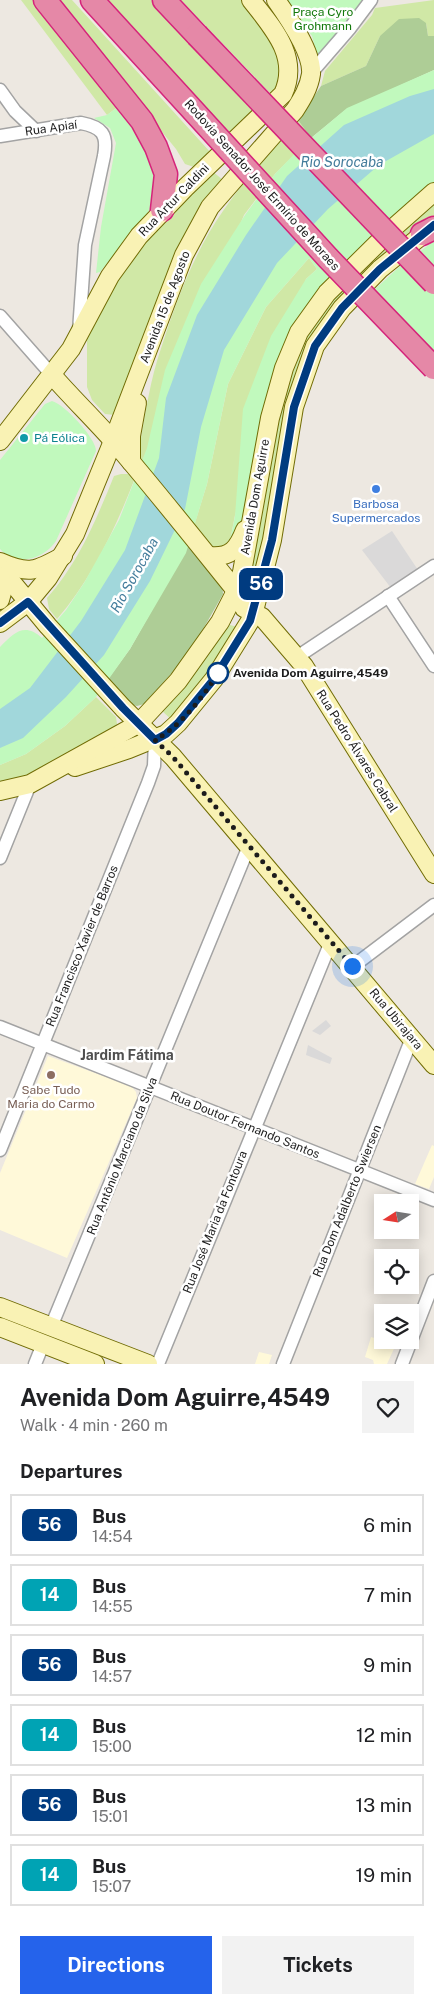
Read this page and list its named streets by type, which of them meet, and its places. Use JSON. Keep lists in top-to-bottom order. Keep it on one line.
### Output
{"streets":{"highway":["Rodovia Senador José Ermírio de Moraes"],"main road":["Rua Artur Caldini","Avenida 15 de Agosto","Avenida Dom Aguirre","Rua Pedro Álvares Cabral","Rua Ubirajara"],"street":["Rua Apiaí","Rua Francisco Xavier de Barros","Rua Doutor Fernando Santos","Rua Antônio Marciano da Silva","Rua Dom Adalberto Swiersen","Rua José Maria da Fontoura"]},"crossings":[["Rua Apiaí","Rua Artur Caldini"],["Avenida 15 de Agosto","Rua Ubirajara"],["Avenida Dom Aguirre","Rua Pedro Álvares Cabral"],["Avenida Dom Aguirre","Rua Francisco Xavier de Barros"],["Avenida Dom Aguirre","Rua Ubirajara"],["Rua Francisco Xavier de Barros","Rua Ubirajara"],["Rua Francisco Xavier de Barros","Rua Doutor Fernando Santos"],["Rua Ubirajara","Rua Antônio Marciano da Silva"],["Rua Ubirajara","Rua Dom Adalberto Swiersen"],["Rua Ubirajara","Rua José Maria da Fontoura"],["Rua Doutor Fernando Santos","Rua Antônio Marciano da Silva"],["Rua Doutor Fernando Santos","Rua Dom Adalberto Swiersen"],["Rua Doutor Fernando Santos","Rua José Maria da Fontoura"]],"districts":["Jardim Fátima"],"water":["Rio Sorocaba"],"parks":["Praça Cyro Grohmann"],"places":["Pá Eólica","Barbosa Supermercados","Avenida Dom Aguirre,4549","Sabe Tudo Maria do Carmo"],"lines":["bus line 56"],"north":"left","page":{"on_map":"56","heading":[["Avenida Dom Aguirre,4549","Walk · 4 min · 260 m"],"Departures"],"list":[{"mark":"56","name":"Bus","note":"14:54","value":"6 min"},{"mark":"14","name":"Bus","note":"14:55","value":"7 min"},{"mark":"56","name":"Bus","note":"14:57","value":"9 min"},{"mark":"14","name":"Bus","note":"15:00","value":"12 min"},{"mark":"56","name":"Bus","note":"15:01","value":"13 min"},{"mark":"14","name":"Bus","note":"15:07","value":"19 min"}],"buttons":["Directions","Tickets"]}}
